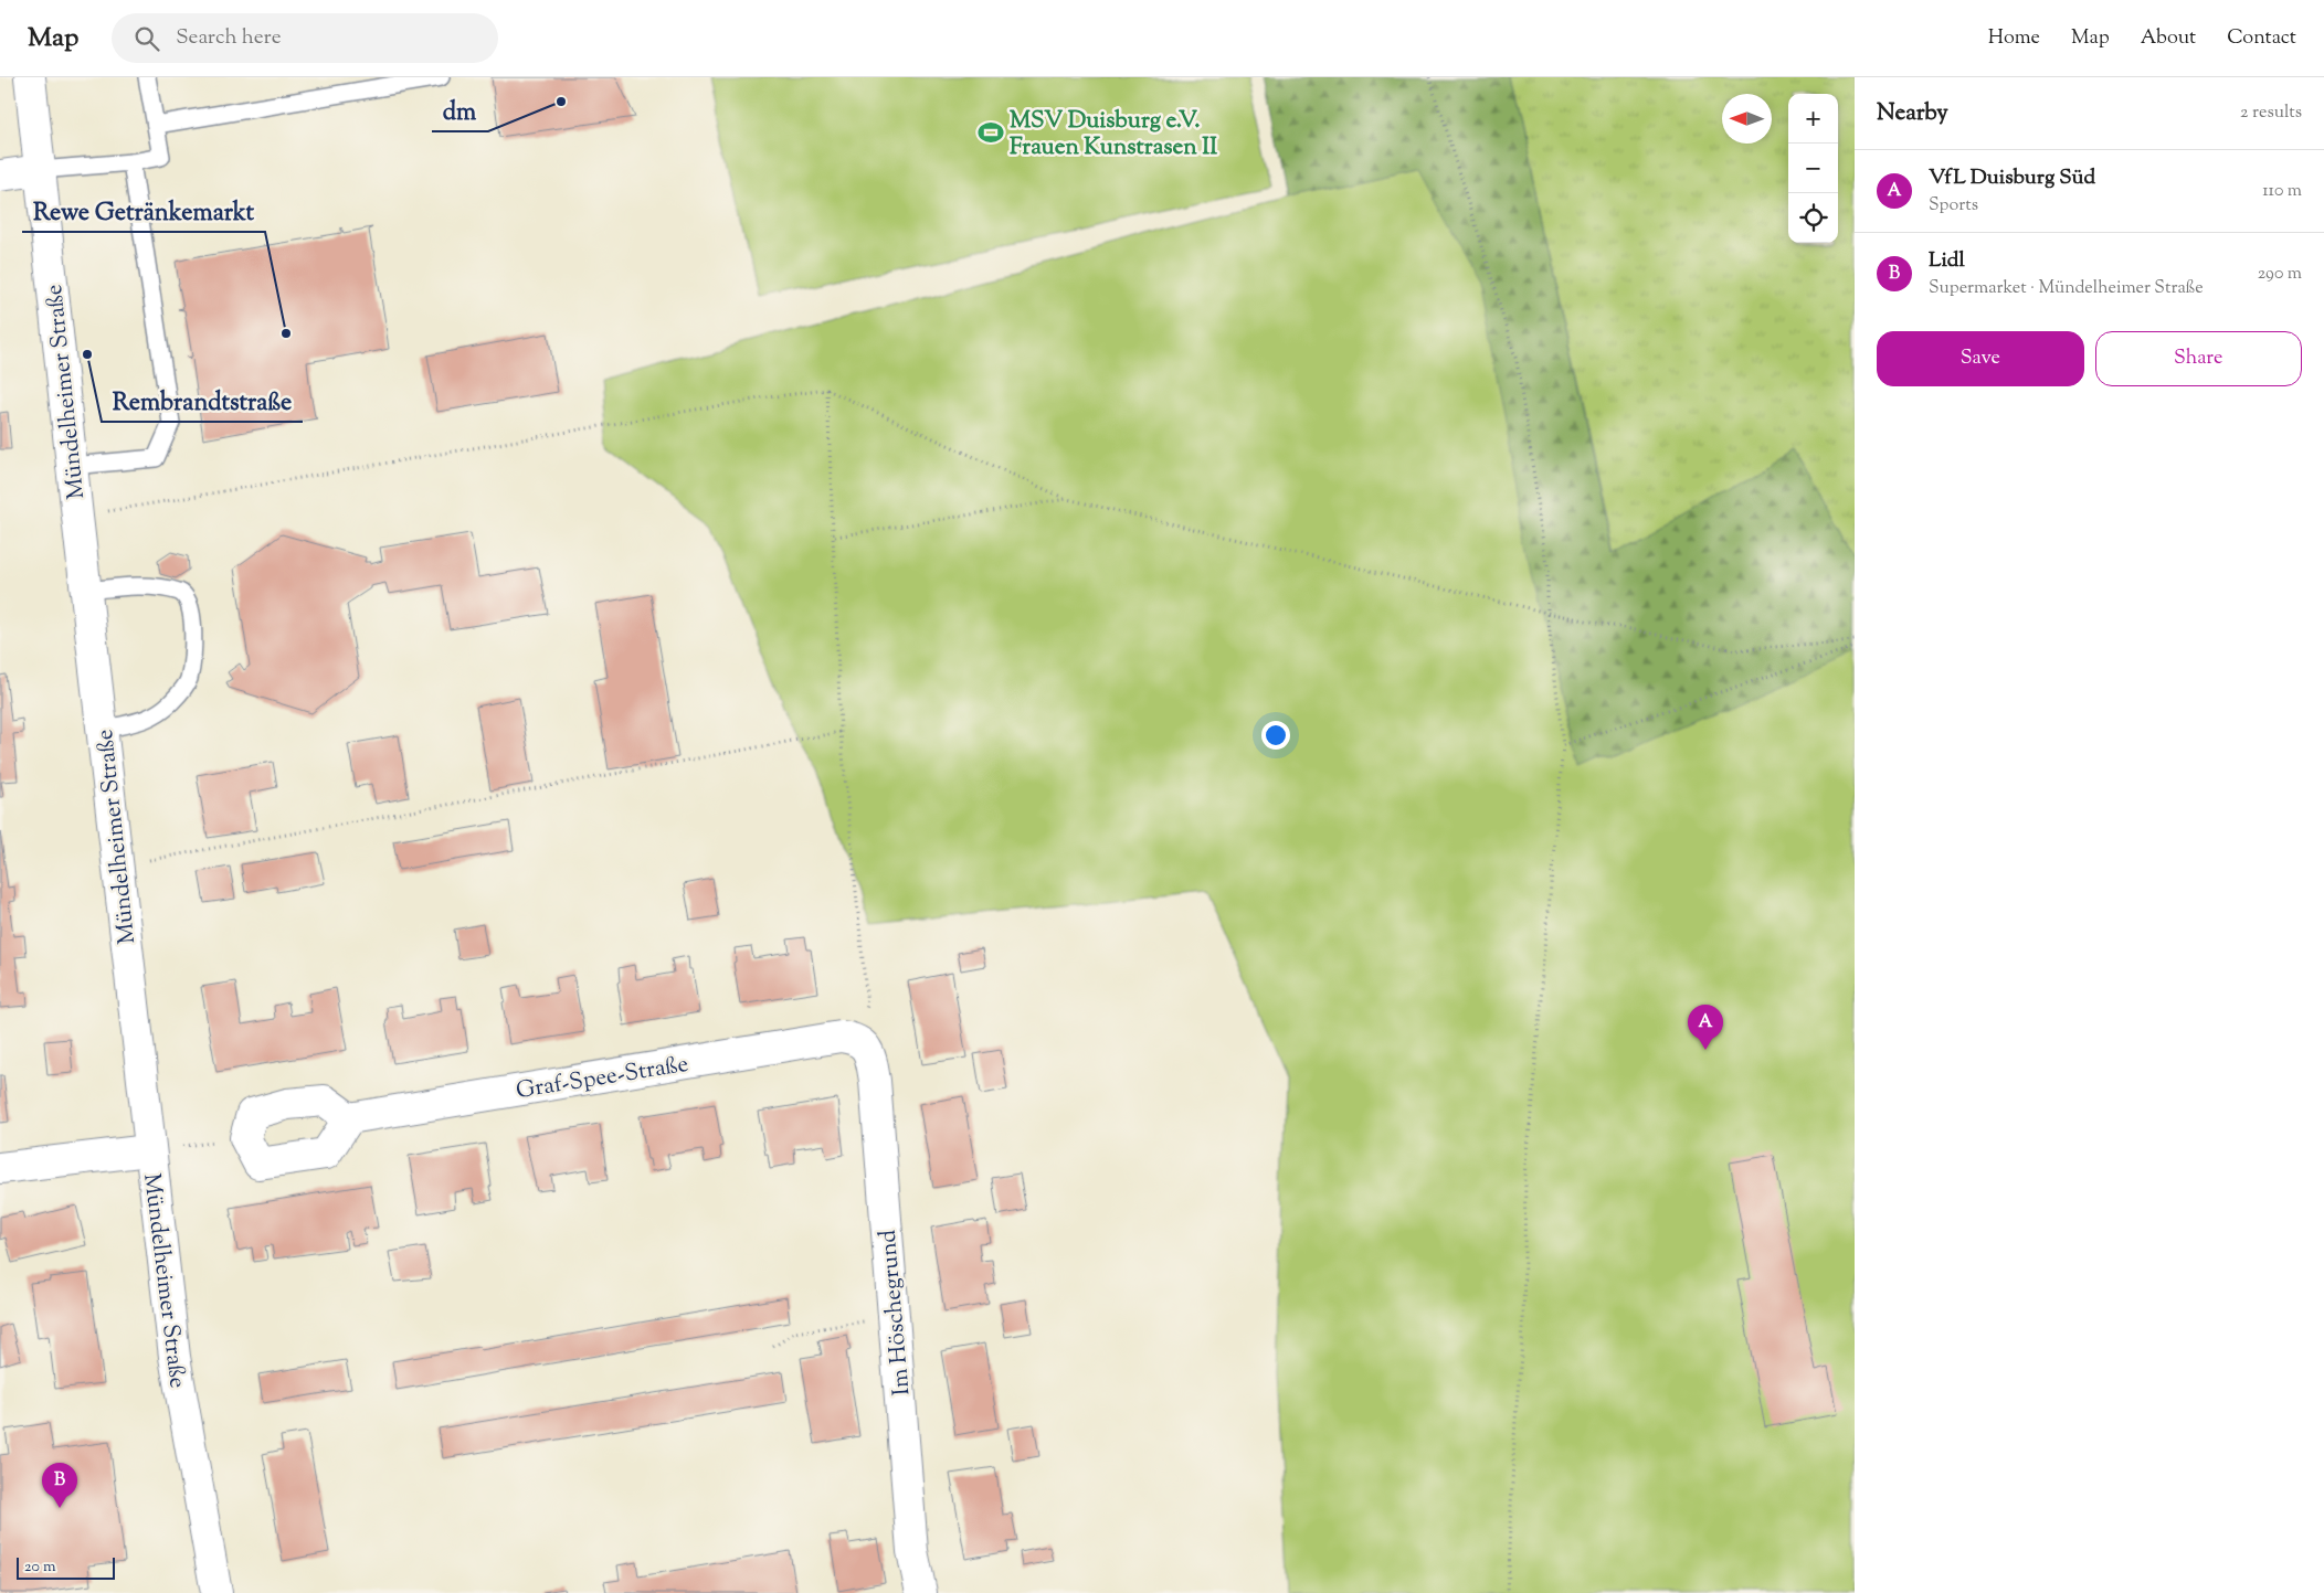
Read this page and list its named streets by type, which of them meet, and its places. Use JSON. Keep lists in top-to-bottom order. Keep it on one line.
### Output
{"streets":{"street":["Mündelheimer Straße","Graf-Spee-Straße","Im Höschegrund"]},"crossings":[["Graf-Spee-Straße","Im Höschegrund"]],"places":{"other":["dm","Rewe Getränkemarkt","Rembrandtstraße"],"sports":["MSV Duisburg e.V. Frauen Kunstrasen II"]},"scale_bar":"20 m","north":"left","page":{"header":"Map","search":"Search here","nav":["Home","Map","About","Contact"],"heading":["Nearby","2 results"],"map_buttons":["+","−"],"list":[{"mark":"A","name":"VfL Duisburg Süd","note":"Sports","value":"110 m"},{"mark":"B","name":"Lidl","note":"Supermarket · Mündelheimer Straße","value":"290 m"}],"buttons":["Save","Share"],"pins":["A","B"],"scale":"20 m"}}
